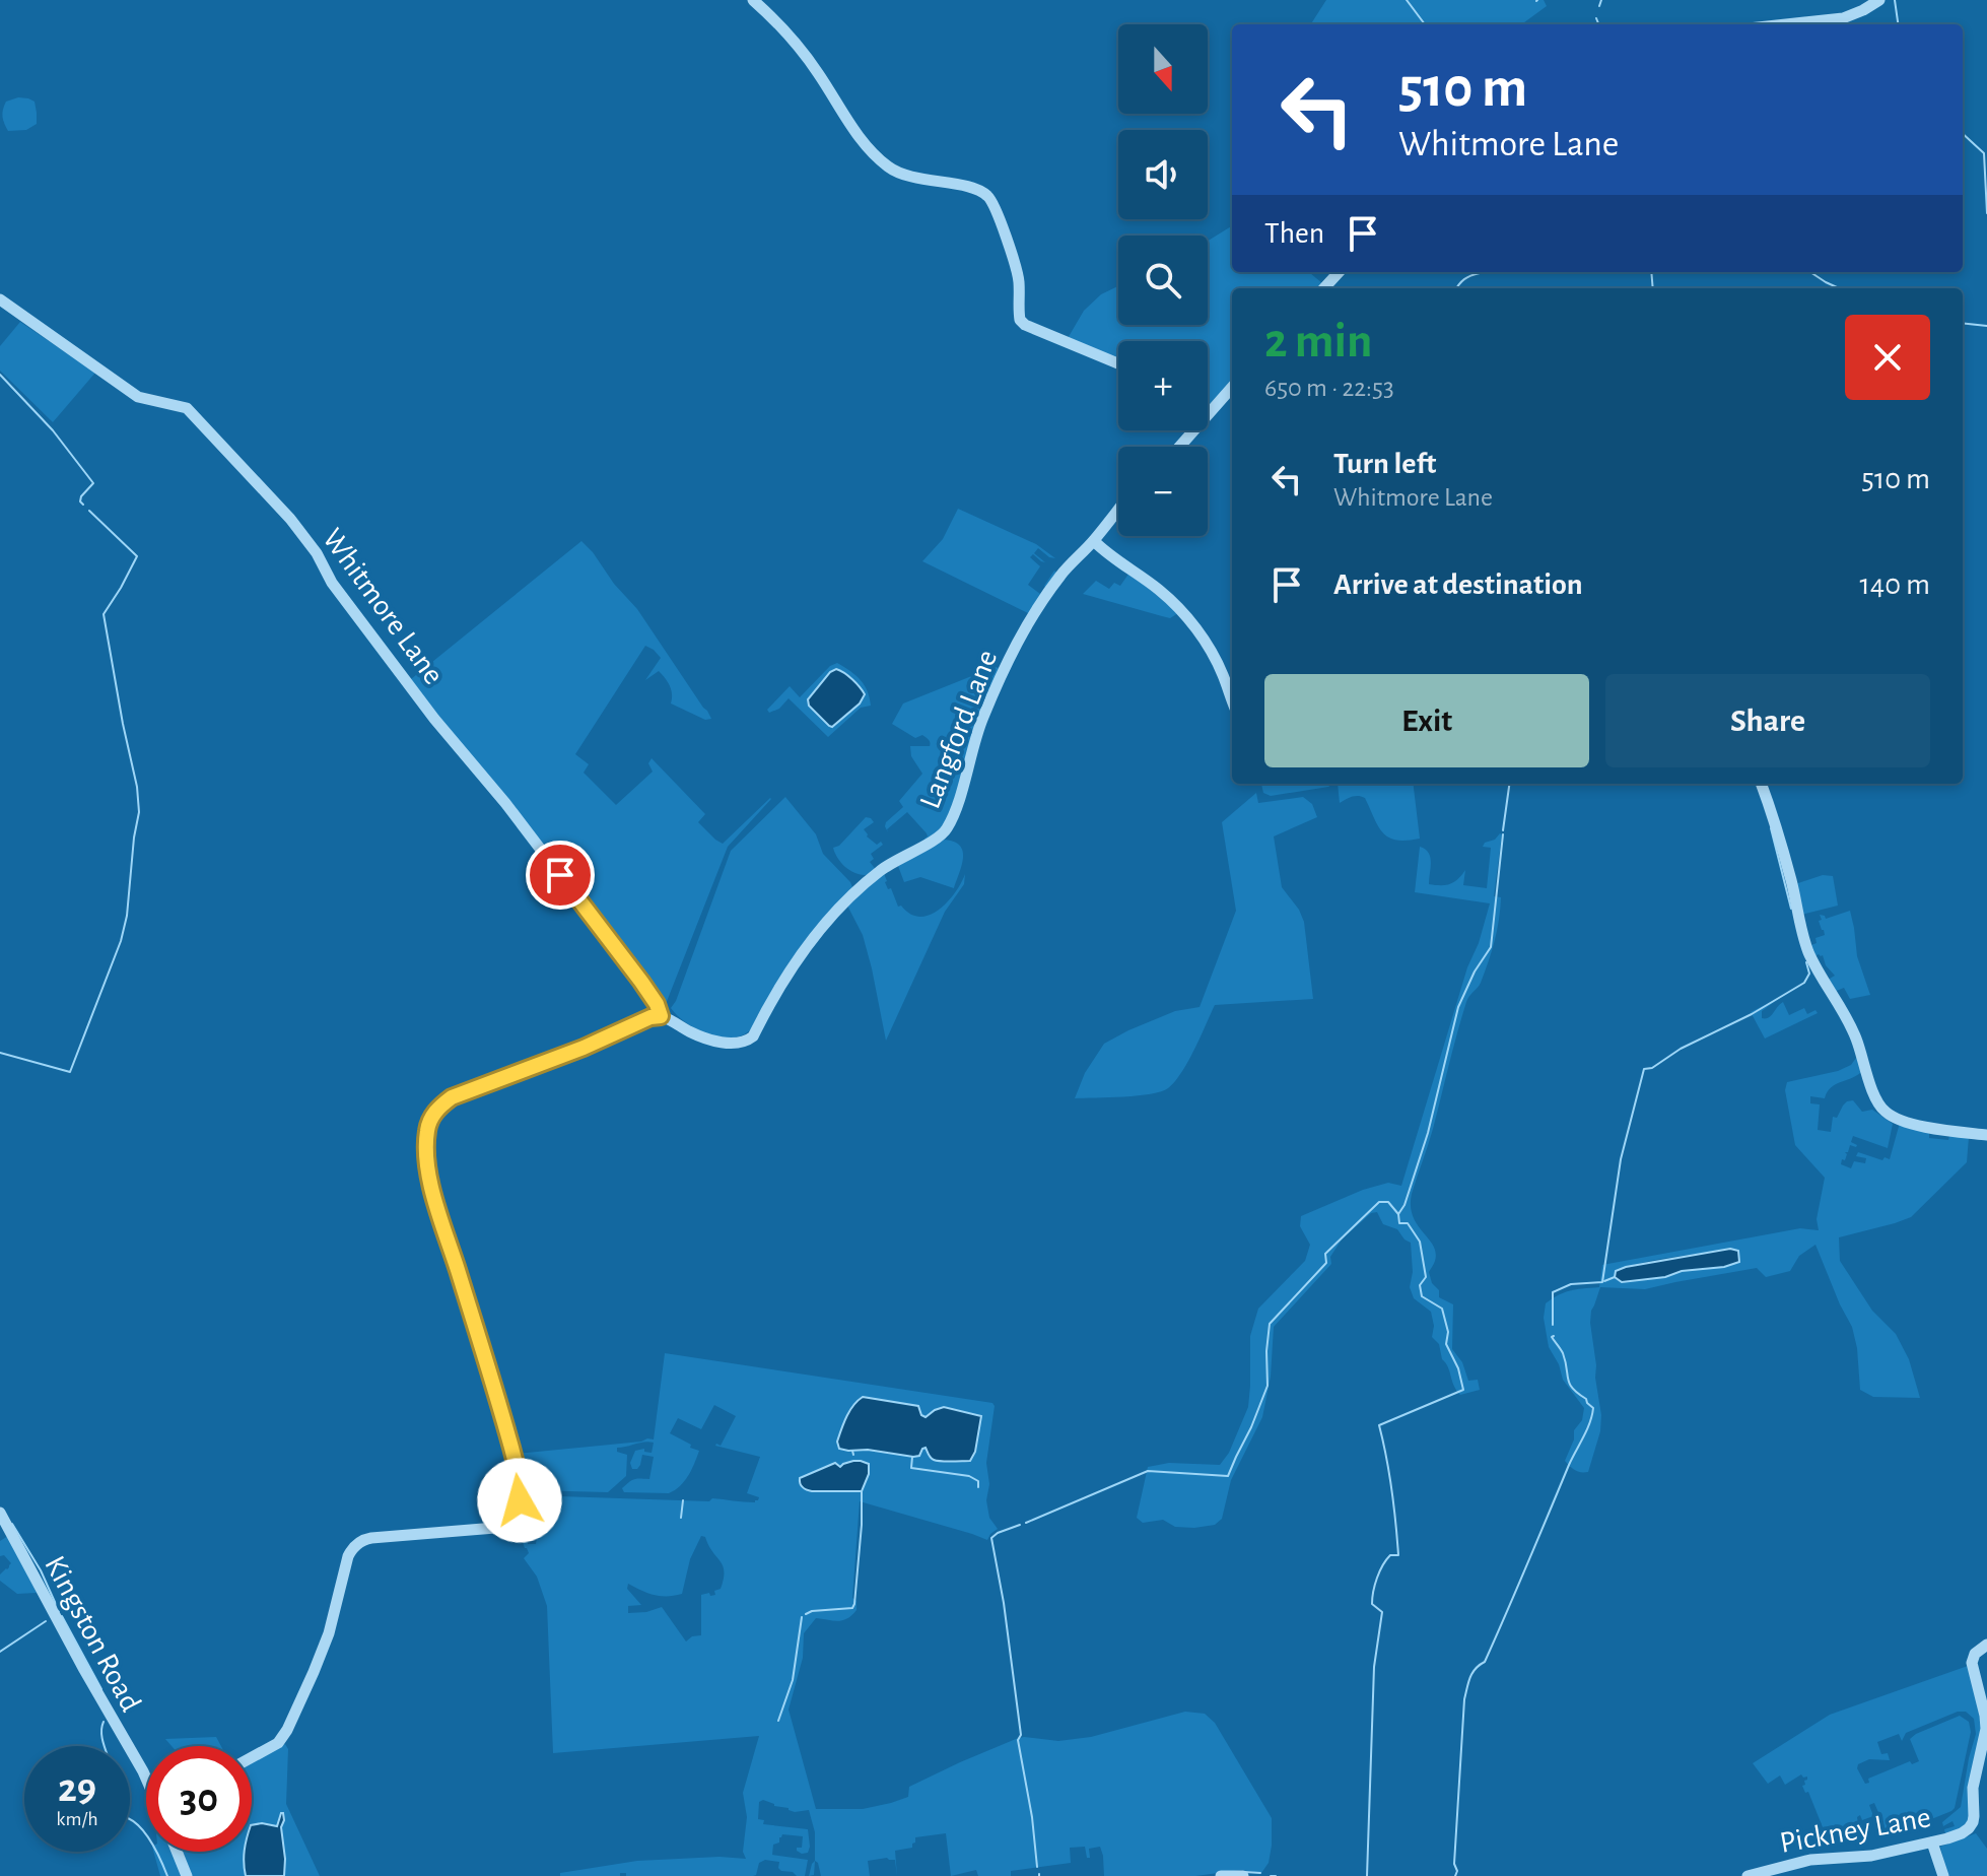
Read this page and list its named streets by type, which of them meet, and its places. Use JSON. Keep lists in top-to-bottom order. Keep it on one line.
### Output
{"streets":{"street":["Whitmore Lane","Langford Lane","Kingston Road","Pickney Lane"]},"crossings":[["Whitmore Lane","Langford Lane"]],"north":"bottom","page":{"map_buttons":["+","−"],"turn":["510 m","Whitmore Lane"],"then":"Then","heading":["2 min","650 m · 22:53"],"list":[{"name":"Turn left","note":"Whitmore Lane","value":"510 m"},{"name":"Arrive at destination","value":"140 m"}],"buttons":["Exit","Share"],"speed":"29 km/h","limit":"30"}}
